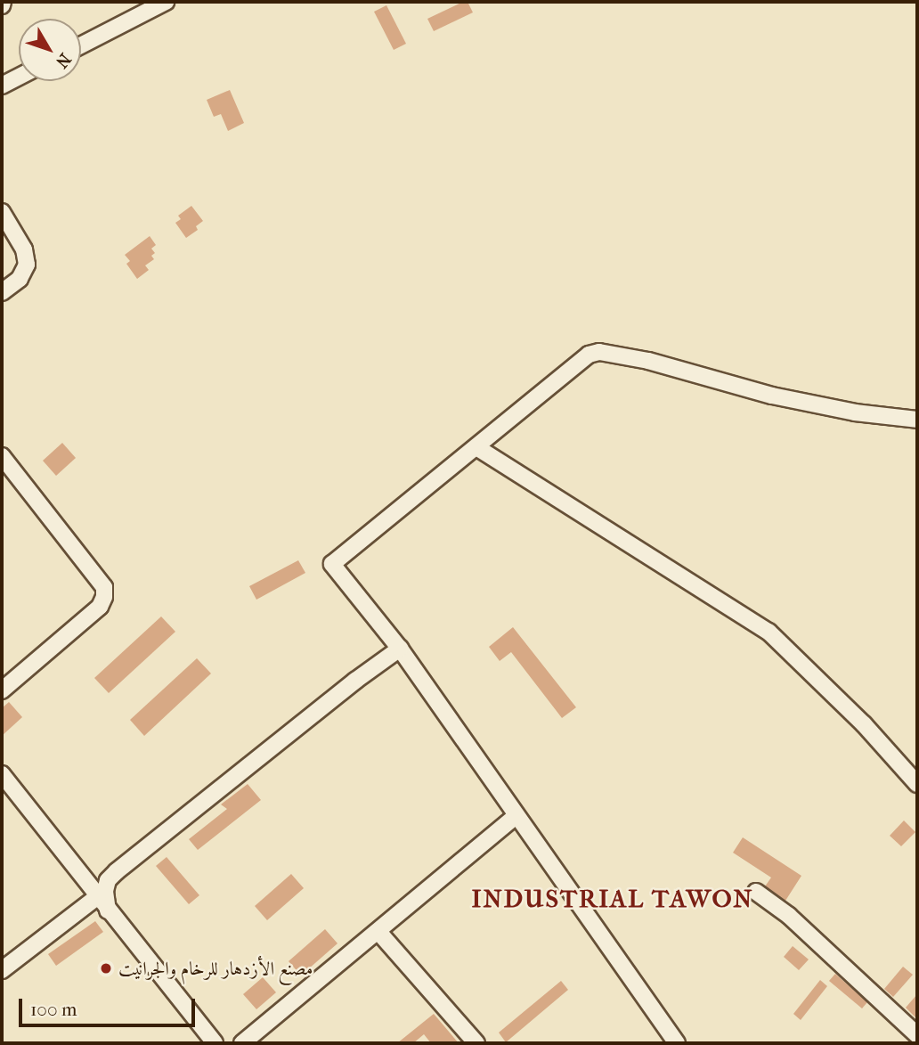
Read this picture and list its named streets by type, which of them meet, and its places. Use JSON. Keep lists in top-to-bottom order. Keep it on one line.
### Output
{"districts":["INDUSTRIAL TAWON"],"places":["مصنع الأزدهار للرخام والجرانيت"],"scale_bar":"100 m","north":"bottom right"}
